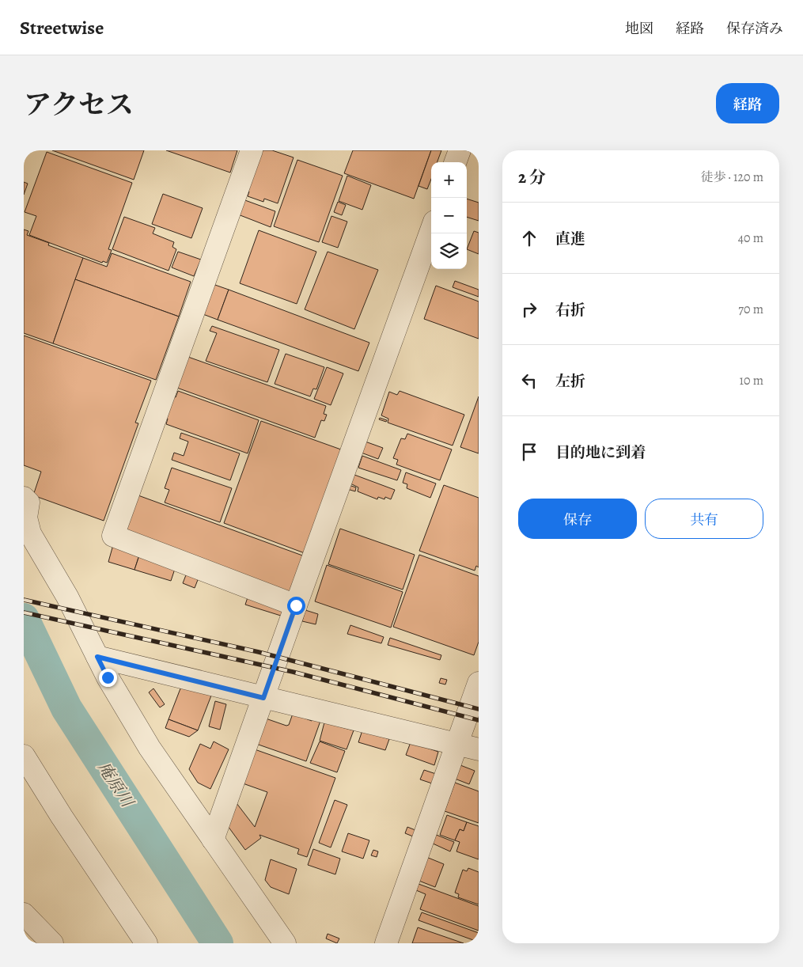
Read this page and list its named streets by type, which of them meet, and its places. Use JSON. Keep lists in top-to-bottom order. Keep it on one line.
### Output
{"water":["庵原川"],"page":{"header":"Streetwise","nav":["地図","経路","保存済み"],"title":"アクセス","buttons":["経路",["保存","共有"]],"heading":["2 分","徒歩 · 120 m"],"map_buttons":["+","−"],"list":[["直進","40 m"],["右折","70 m"],["左折","10 m"],"目的地に到着"]}}
